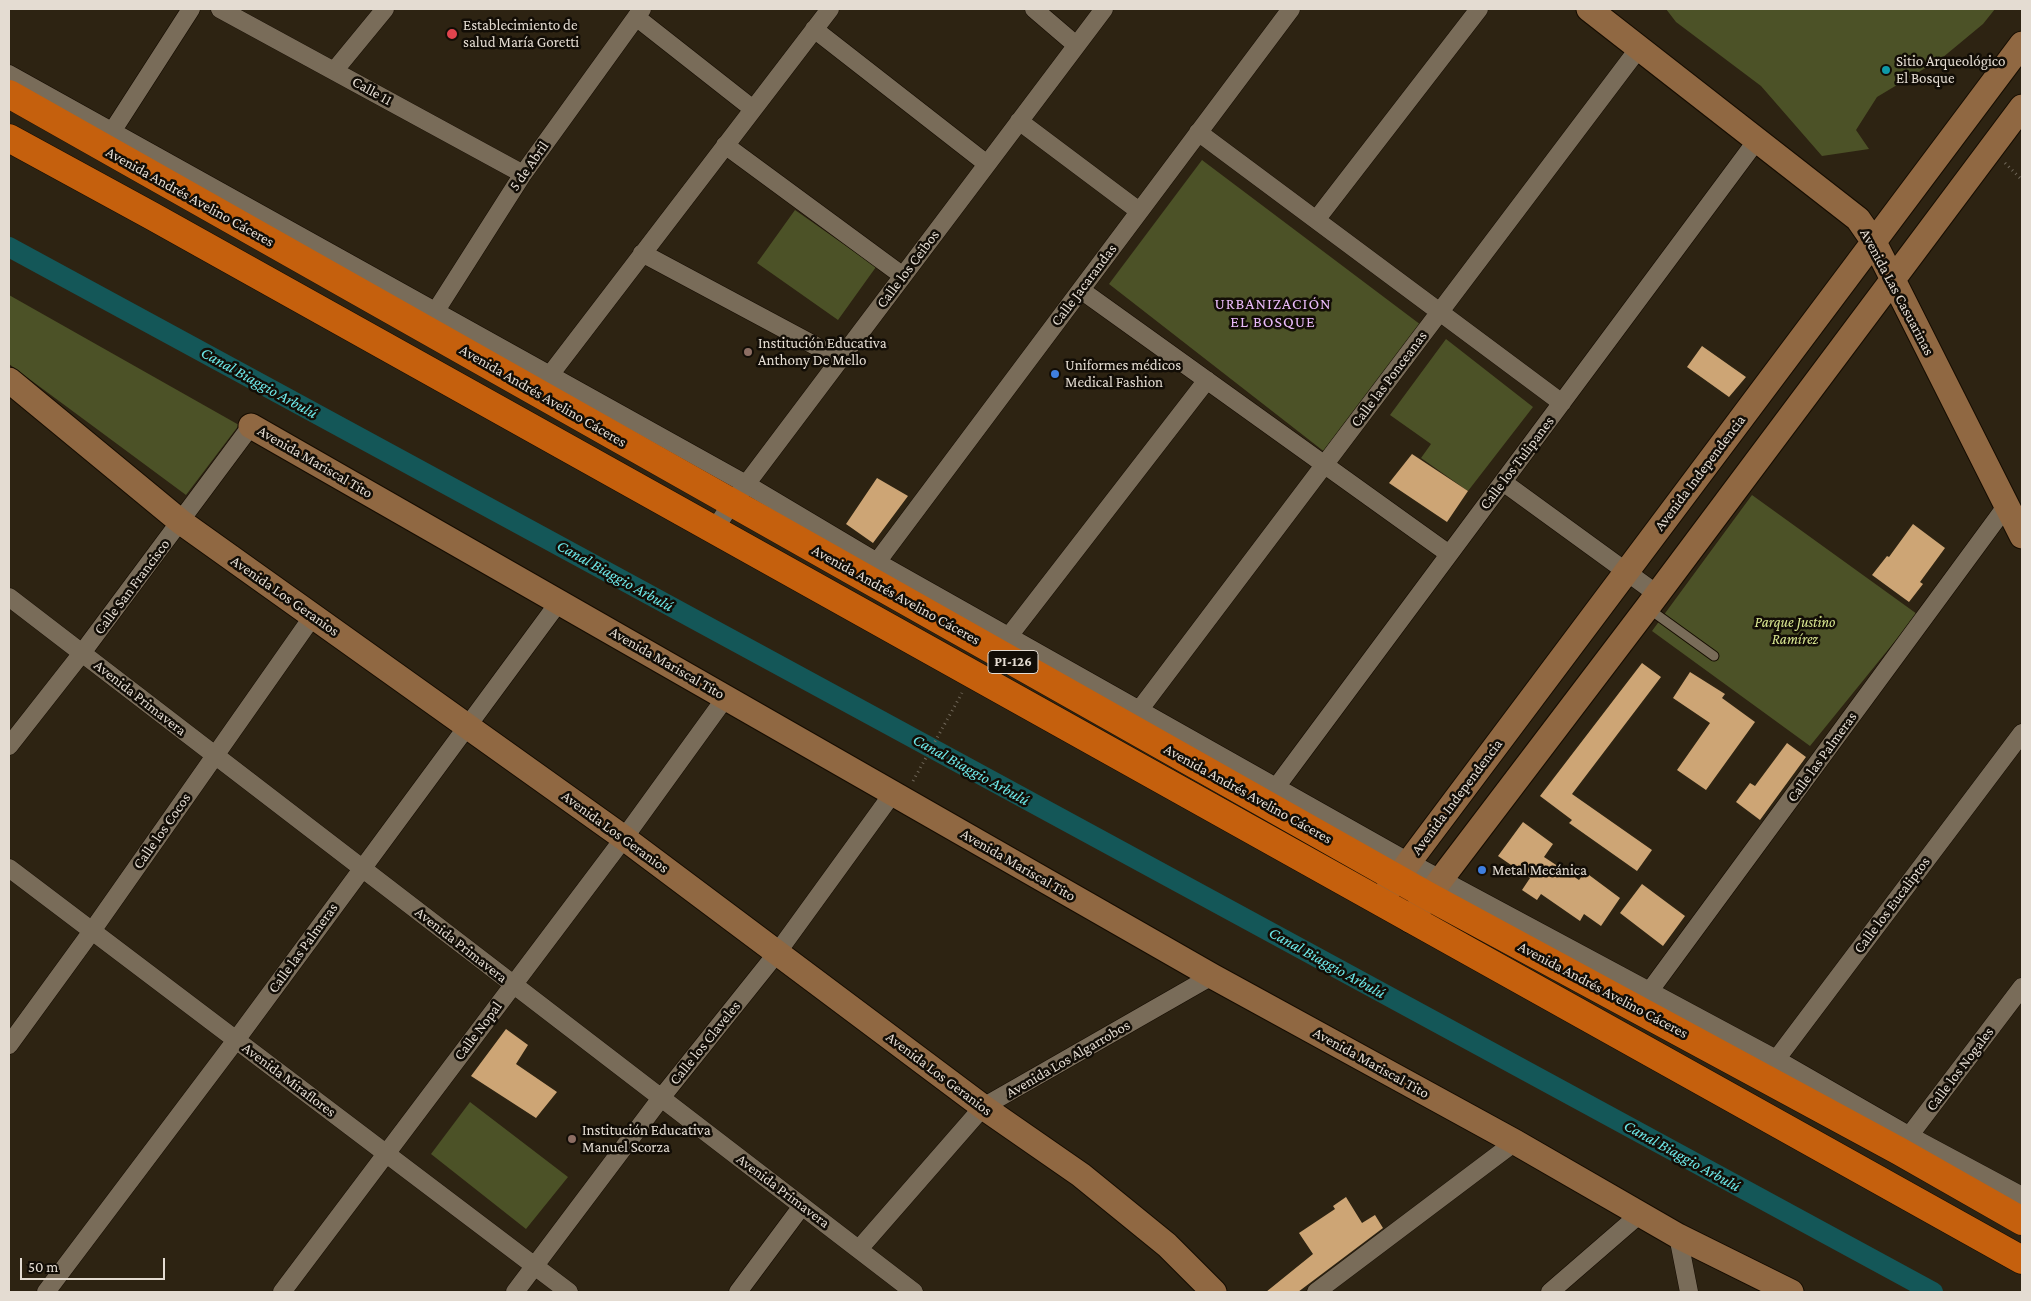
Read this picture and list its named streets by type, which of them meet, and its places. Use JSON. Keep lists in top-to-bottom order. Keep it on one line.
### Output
{"streets":{"highway":["Avenida Andrés Avelino Cáceres","PI-126"],"street":["Calle 11","5 de Abril","Calle los Ceibos","Calle Jacarandas","Avenida Las Casuarinas","Calle las Ponceanas","Avenida Mariscal Tito","Calle los Tulipanes","Avenida Independencia","Calle San Francisco","Avenida Los Geranios","Avenida Primavera","Calle las Palmeras","Calle los Cocos","Calle los Eucaliptos","Calle Nopal","Calle los Claveles","Avenida Los Algarrobos","Calle los Nogales","Avenida Miraflores"]},"crossings":[["Calle 11","5 de Abril"],["5 de Abril","Avenida Andrés Avelino Cáceres"],["Avenida Andrés Avelino Cáceres","Calle los Ceibos"],["Avenida Andrés Avelino Cáceres","Calle Jacarandas"],["Avenida Andrés Avelino Cáceres","Calle las Ponceanas"],["Avenida Andrés Avelino Cáceres","Calle los Tulipanes"],["Avenida Andrés Avelino Cáceres","Avenida Independencia"],["Avenida Andrés Avelino Cáceres","Calle las Palmeras"],["Avenida Andrés Avelino Cáceres","Calle los Eucaliptos"],["Avenida Andrés Avelino Cáceres","Calle los Nogales"],["Avenida Las Casuarinas","Calle las Ponceanas"],["Avenida Las Casuarinas","Calle los Tulipanes"],["Avenida Las Casuarinas","Avenida Independencia"],["Avenida Las Casuarinas","Calle las Palmeras"],["Avenida Mariscal Tito","Calle San Francisco"],["Avenida Mariscal Tito","Calle las Palmeras"],["Avenida Mariscal Tito","Calle Nopal"],["Avenida Mariscal Tito","Calle los Claveles"],["Avenida Mariscal Tito","Avenida Los Algarrobos"],["Calle San Francisco","Avenida Los Geranios"],["Calle San Francisco","Avenida Primavera"],["Avenida Los Geranios","Calle las Palmeras"],["Avenida Los Geranios","Calle los Cocos"],["Avenida Los Geranios","Calle Nopal"],["Avenida Los Geranios","Calle los Claveles"],["Avenida Los Geranios","Avenida Los Algarrobos"],["Avenida Primavera","Calle las Palmeras"],["Avenida Primavera","Calle los Cocos"],["Avenida Primavera","Calle Nopal"],["Avenida Primavera","Calle los Claveles"],["Avenida Primavera","Avenida Los Algarrobos"],["Calle las Palmeras","Avenida Miraflores"],["Calle los Cocos","Avenida Miraflores"],["Calle Nopal","Avenida Miraflores"],["Calle los Claveles","Avenida Miraflores"]],"districts":["URBANIZACIÓN EL BOSQUE"],"water":["Canal Biaggio Arbulú"],"parks":["Parque Justino Ramírez"],"places":["Establecimiento de salud María Goretti","Sitio Arqueológico El Bosque","Institución Educativa Anthony De Mello","Uniformes médicos Medical Fashion","Metal Mecánica","Institución Educativa Manuel Scorza"],"scale_bar":"50 m"}
